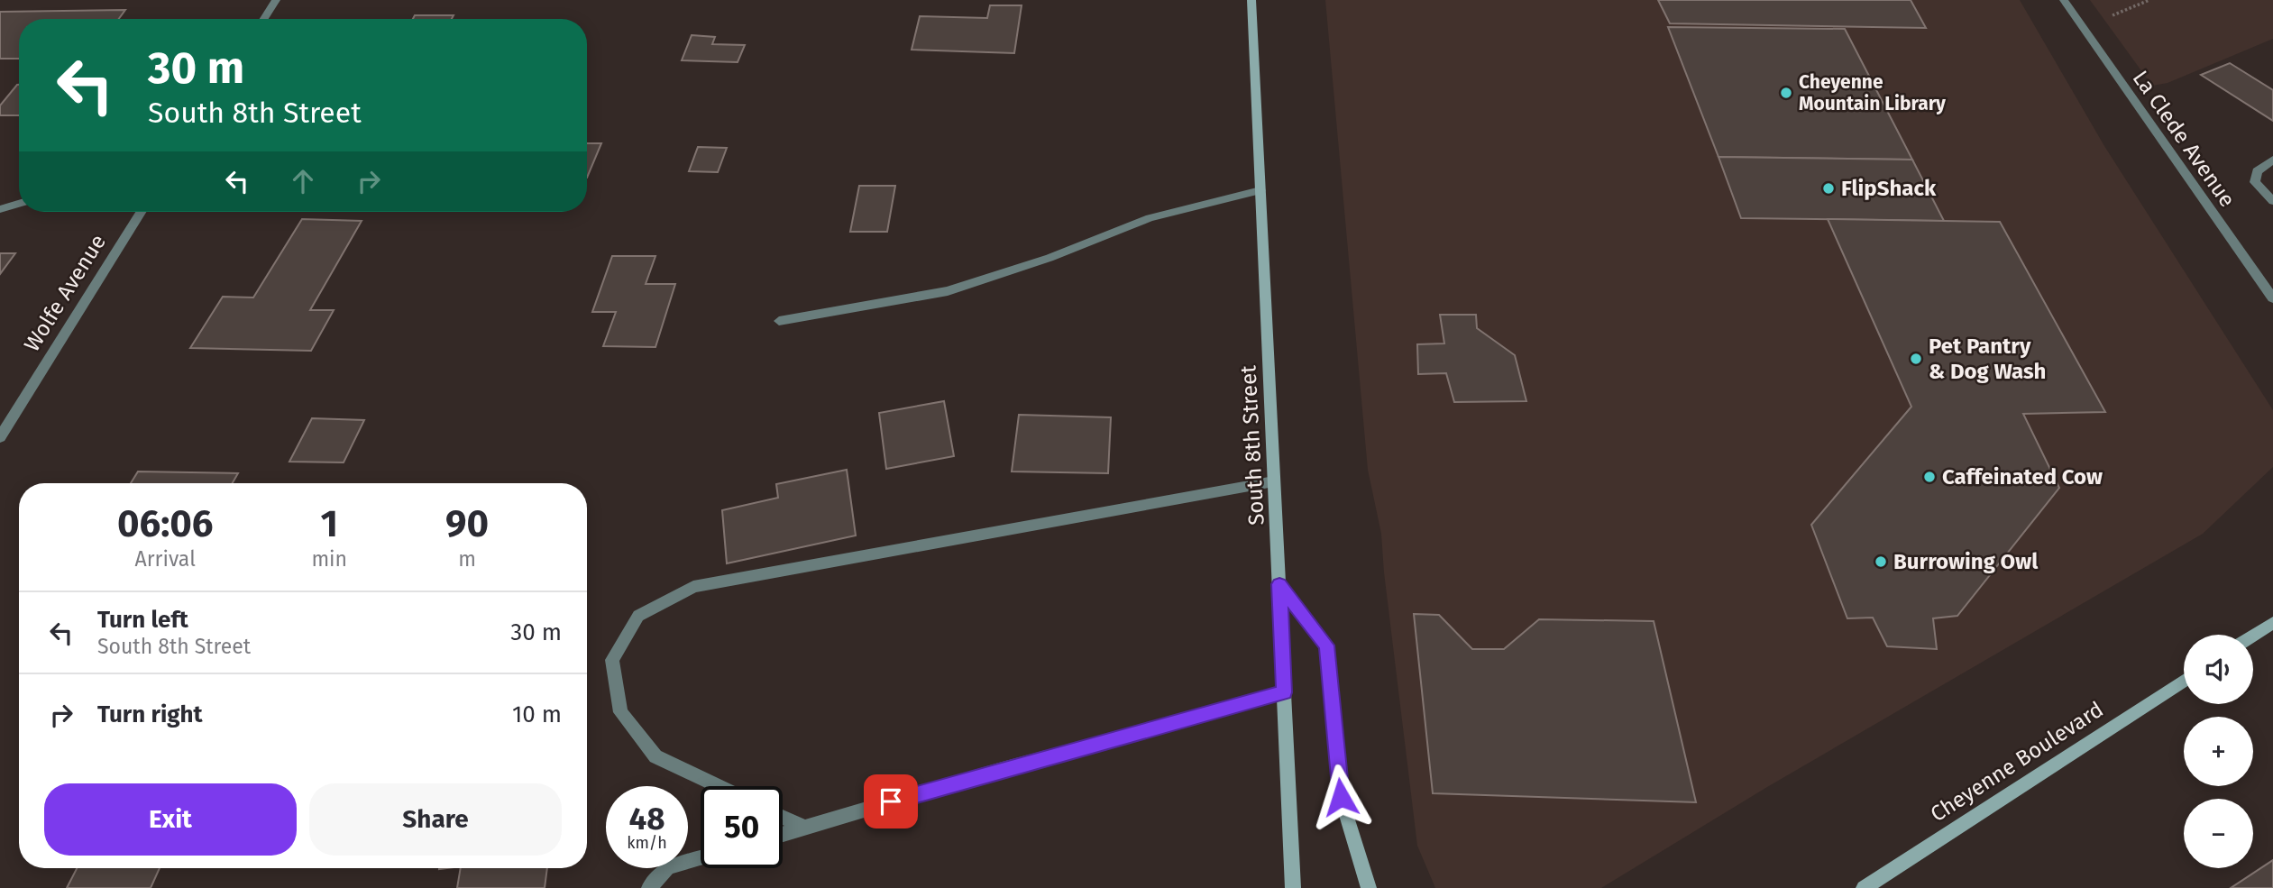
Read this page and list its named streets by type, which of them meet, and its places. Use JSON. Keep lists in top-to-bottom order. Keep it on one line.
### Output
{"streets":{"main road":["South 8th Street","Cheyenne Boulevard"],"street":["La Clede Avenue","Wolfe Avenue"]},"places":["Cheyenne Mountain Library","FlipShack","Pet Pantry & Dog Wash","Caffeinated Cow","Burrowing Owl"],"page":{"turn":["30 m","South 8th Street"],"eta":["06:06","Arrival","1","min","90","m"],"list":[{"name":"Turn left","note":"South 8th Street","value":"30 m"},{"name":"Turn right","value":"10 m"}],"map_buttons":["+","−"],"buttons":["Exit","Share"],"speed":"48 km/h","limit":"50"}}
